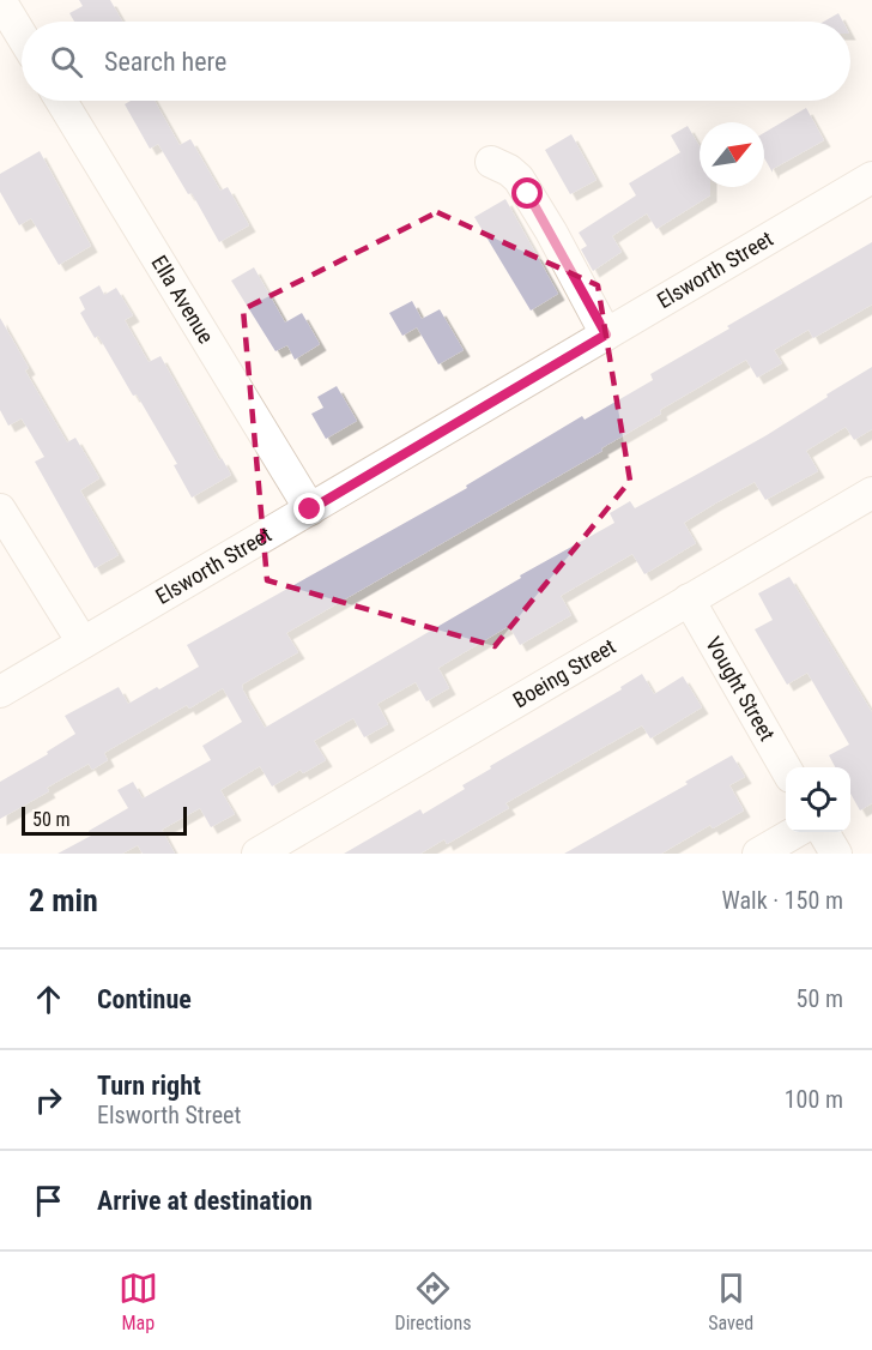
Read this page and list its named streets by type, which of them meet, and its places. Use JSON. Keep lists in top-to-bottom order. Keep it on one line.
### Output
{"streets":{"street":["Elsworth Street","Ella Avenue","Boeing Street","Vought Street"]},"crossings":[["Elsworth Street","Ella Avenue"],["Boeing Street","Vought Street"]],"scale_bar":"50 m","north":"top right","page":{"search":"Search here","scale":"50 m","heading":["2 min","Walk · 150 m"],"list":[["Continue","50 m"],["Turn right","Elsworth Street","100 m"],"Arrive at destination"],"nav":["Map","Directions","Saved"]}}
